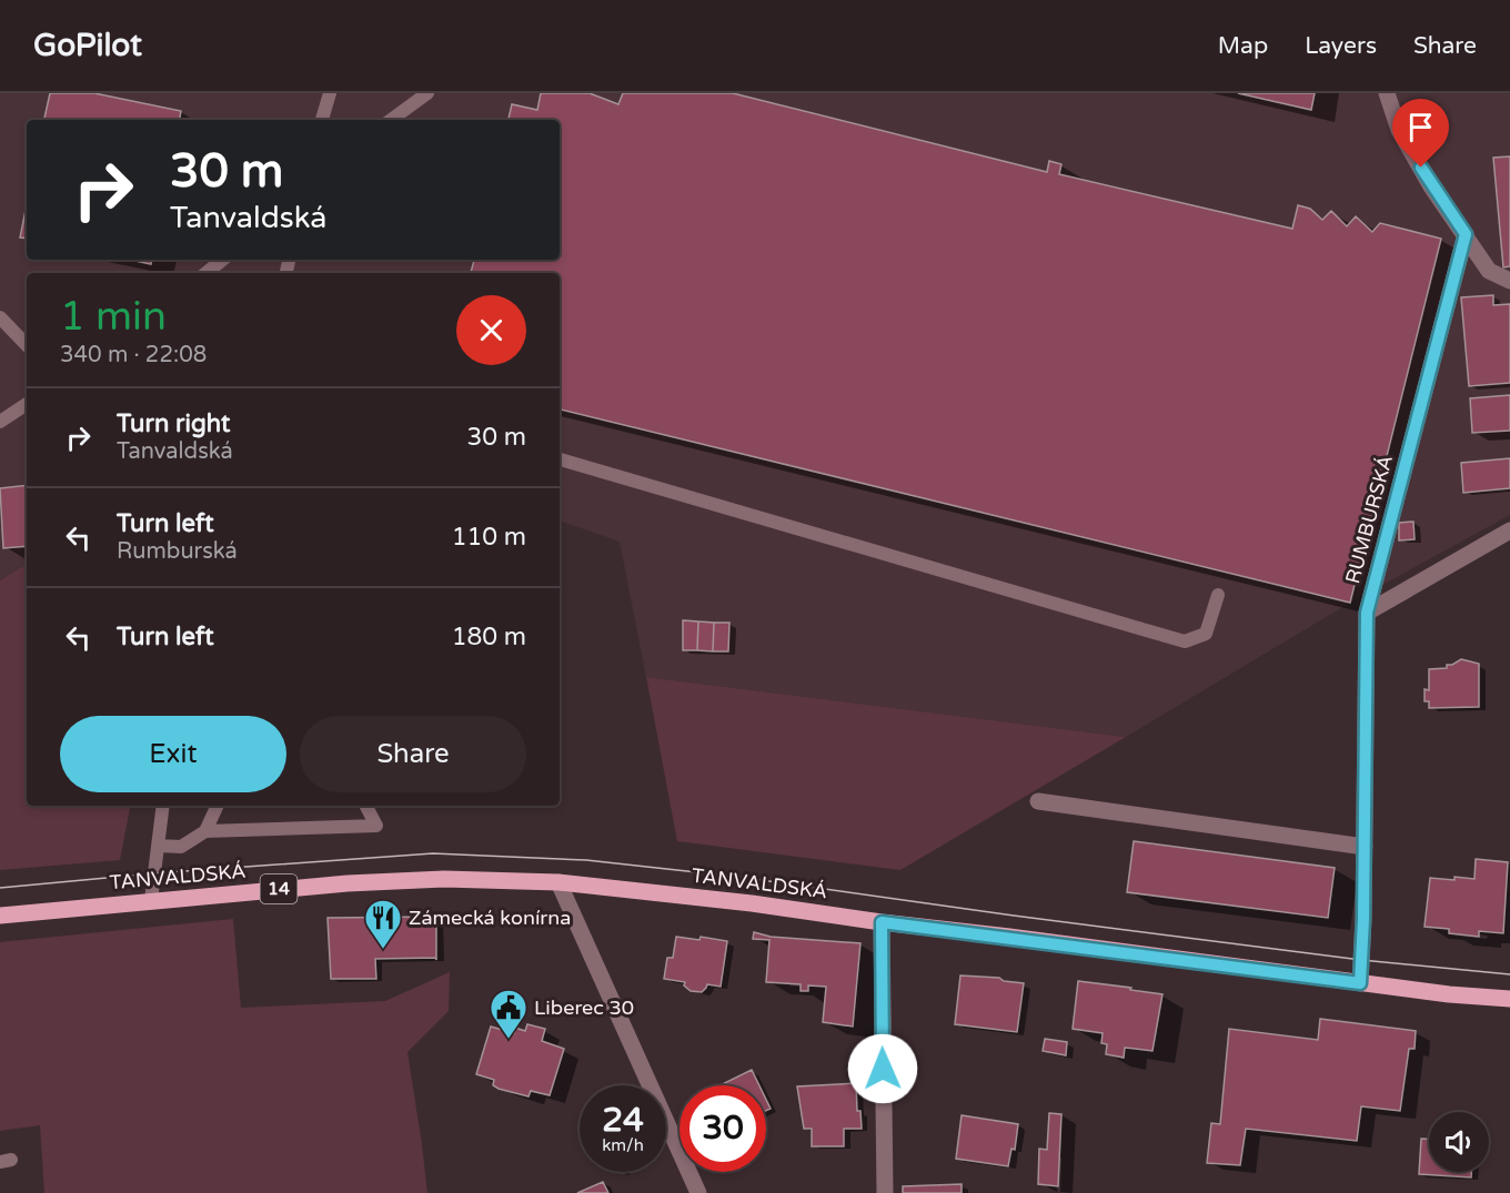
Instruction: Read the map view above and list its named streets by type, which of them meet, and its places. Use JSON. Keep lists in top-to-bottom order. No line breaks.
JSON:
{"streets":{"main road":["TANVALDSKÁ","14"],"street":["RUMBURSKÁ"]},"crossings":[["RUMBURSKÁ","TANVALDSKÁ"]],"places":{"restaurant":["Zámecká konírna"],"public building":["Liberec 30"]},"page":{"header":"GoPilot","nav":["Map","Layers","Share"],"turn":["30 m","Tanvaldská"],"heading":["1 min","340 m · 22:08"],"list":[{"name":"Turn right","note":"Tanvaldská","value":"30 m"},{"name":"Turn left","note":"Rumburská","value":"110 m"},{"name":"Turn left","value":"180 m"}],"buttons":["Exit","Share"],"speed":"24 km/h","limit":"30"}}
